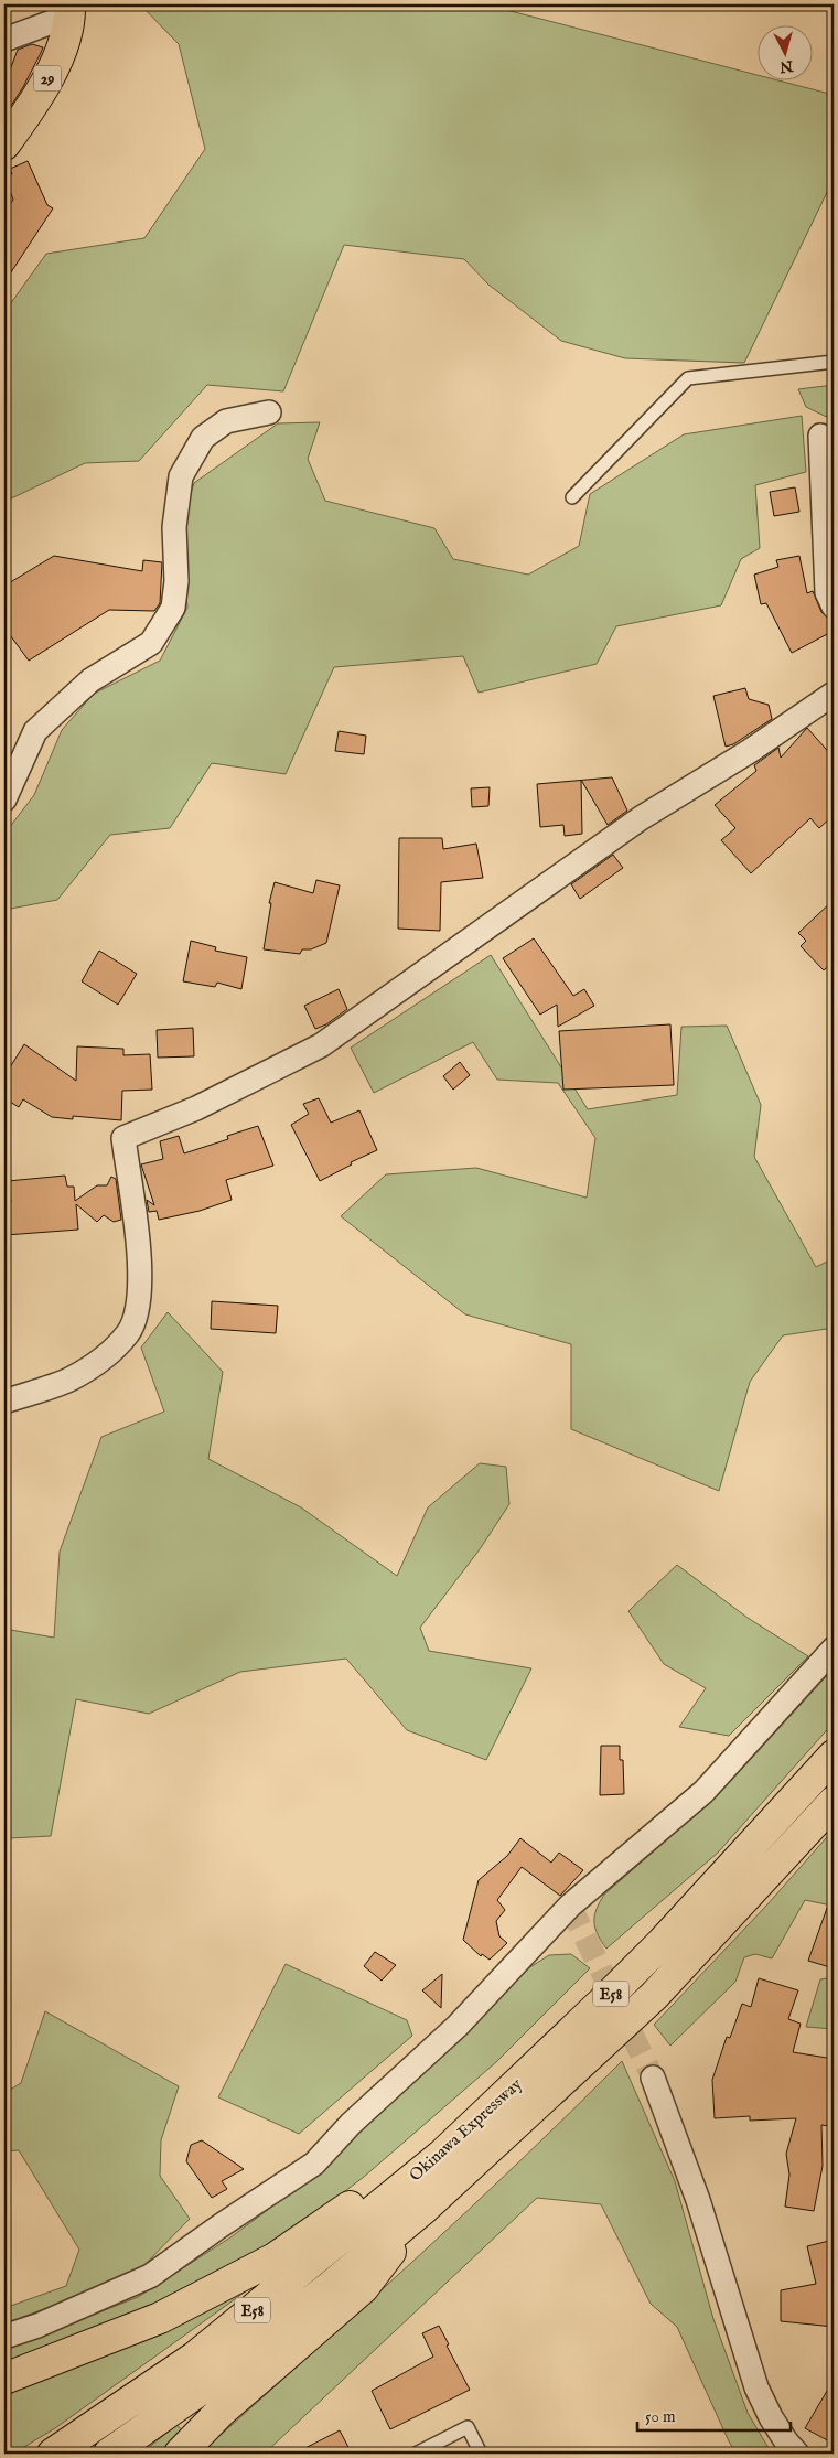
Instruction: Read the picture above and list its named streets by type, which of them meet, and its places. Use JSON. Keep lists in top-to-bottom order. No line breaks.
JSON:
{"streets":{"main road":["29","E58","Okinawa Expressway"]},"scale_bar":"50 m","north":"bottom"}
